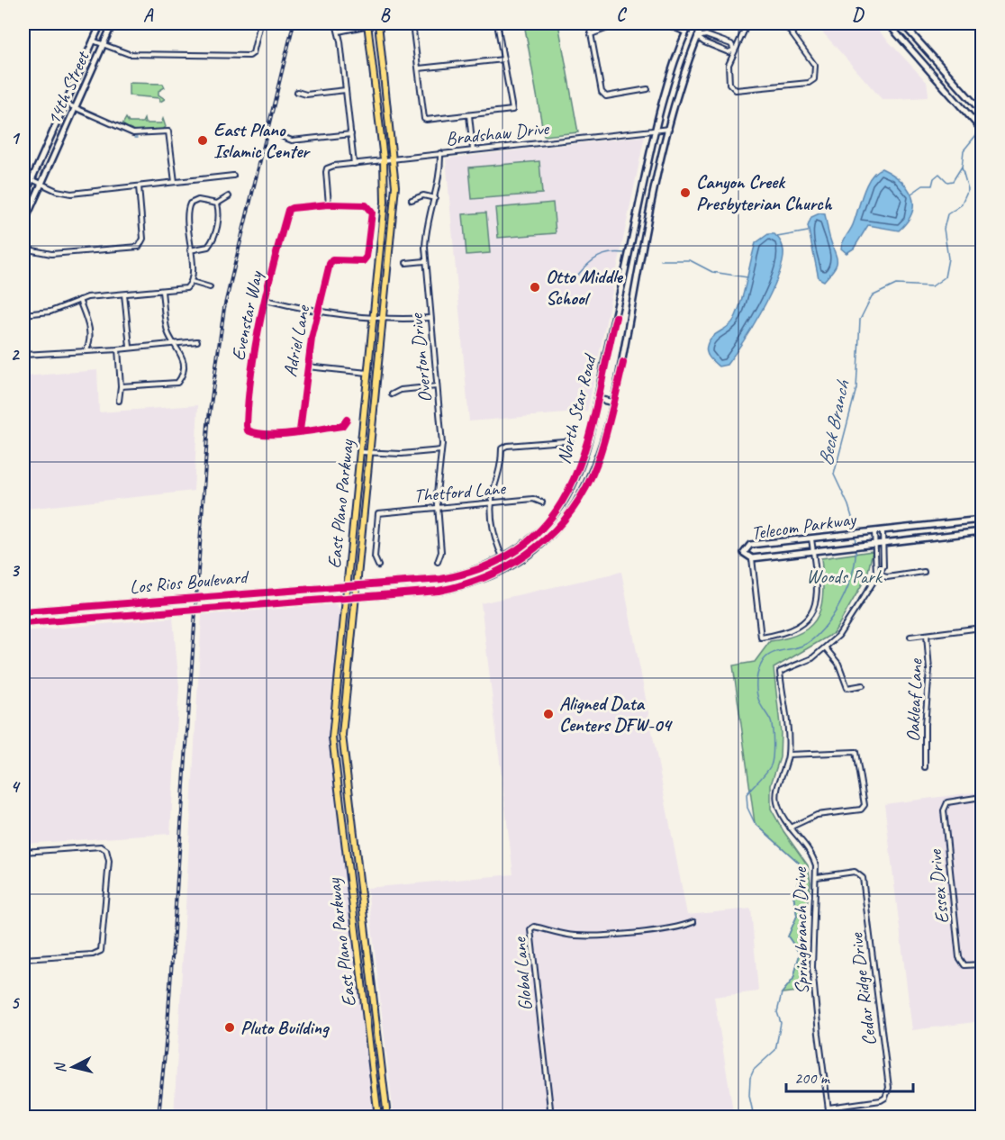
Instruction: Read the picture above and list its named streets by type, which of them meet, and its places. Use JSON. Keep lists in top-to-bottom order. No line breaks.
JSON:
{"streets":{"main road":["14th Street","North Star Road","East Plano Parkway","Telecom Parkway","Los Rios Boulevard"],"street":["Bradshaw Drive","Evenstar Way","Adriel Lane","Overton Drive","Thetford Lane","Oakleaf Lane","Essex Drive","Springbranch Drive","Global Lane","Cedar Ridge Drive"]},"crossings":[["Bradshaw Drive","Evenstar Way"],["Bradshaw Drive","Adriel Lane"],["Bradshaw Drive","Overton Drive"],["Bradshaw Drive","North Star Road"],["Bradshaw Drive","East Plano Parkway"],["Evenstar Way","Adriel Lane"],["Overton Drive","Thetford Lane"],["North Star Road","East Plano Parkway"],["North Star Road","Los Rios Boulevard"],["East Plano Parkway","Los Rios Boulevard"],["Telecom Parkway","Springbranch Drive"],["Springbranch Drive","Cedar Ridge Drive"]],"water":["Beck Branch"],"parks":["Woods Park"],"places":["East Plano Islamic Center","Canyon Creek Presbyterian Church","Otto Middle School","Aligned Data Centers DFW-04","Pluto Building"],"scale_bar":"200 m","north":"left","grid":{"columns":["A","B","C","D"],"rows":["1","2","3","4","5"]}}
